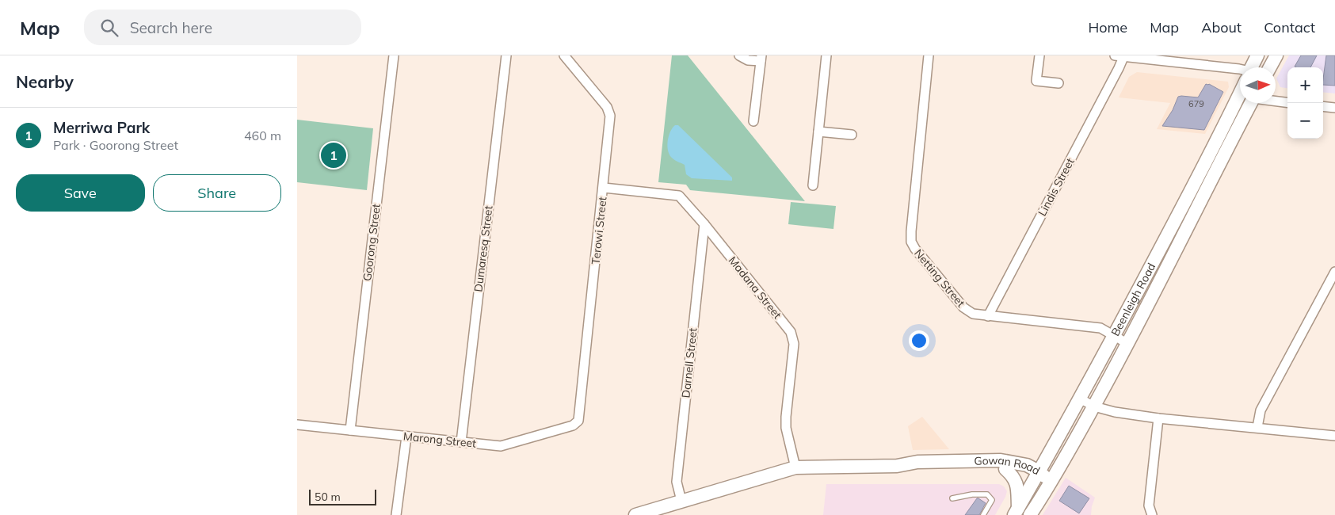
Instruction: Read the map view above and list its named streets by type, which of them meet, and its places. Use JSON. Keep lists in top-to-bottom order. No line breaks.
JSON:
{"streets":{"main road":["Beenleigh Road","Gowan Road"],"street":["Lindis Street","Terowi Street","Goorong Street","Dumaresq Street","Netting Street","Madana Street","Darnell Street","Marong Street"]},"crossings":[["Lindis Street","Netting Street"],["Terowi Street","Madana Street"],["Terowi Street","Marong Street"],["Goorong Street","Marong Street"],["Dumaresq Street","Marong Street"],["Netting Street","Beenleigh Road"],["Madana Street","Darnell Street"],["Madana Street","Gowan Road"],["Beenleigh Road","Gowan Road"],["Darnell Street","Gowan Road"]],"house_numbers":["679"],"scale_bar":"50 m","north":"right","page":{"header":"Map","search":"Search here","nav":["Home","Map","About","Contact"],"heading":"Nearby","map_buttons":["+","−"],"list":[{"mark":"1","name":"Merriwa Park","note":"Park · Goorong Street","value":"460 m"}],"pins":"1","buttons":["Save","Share"],"scale":"50 m"}}
